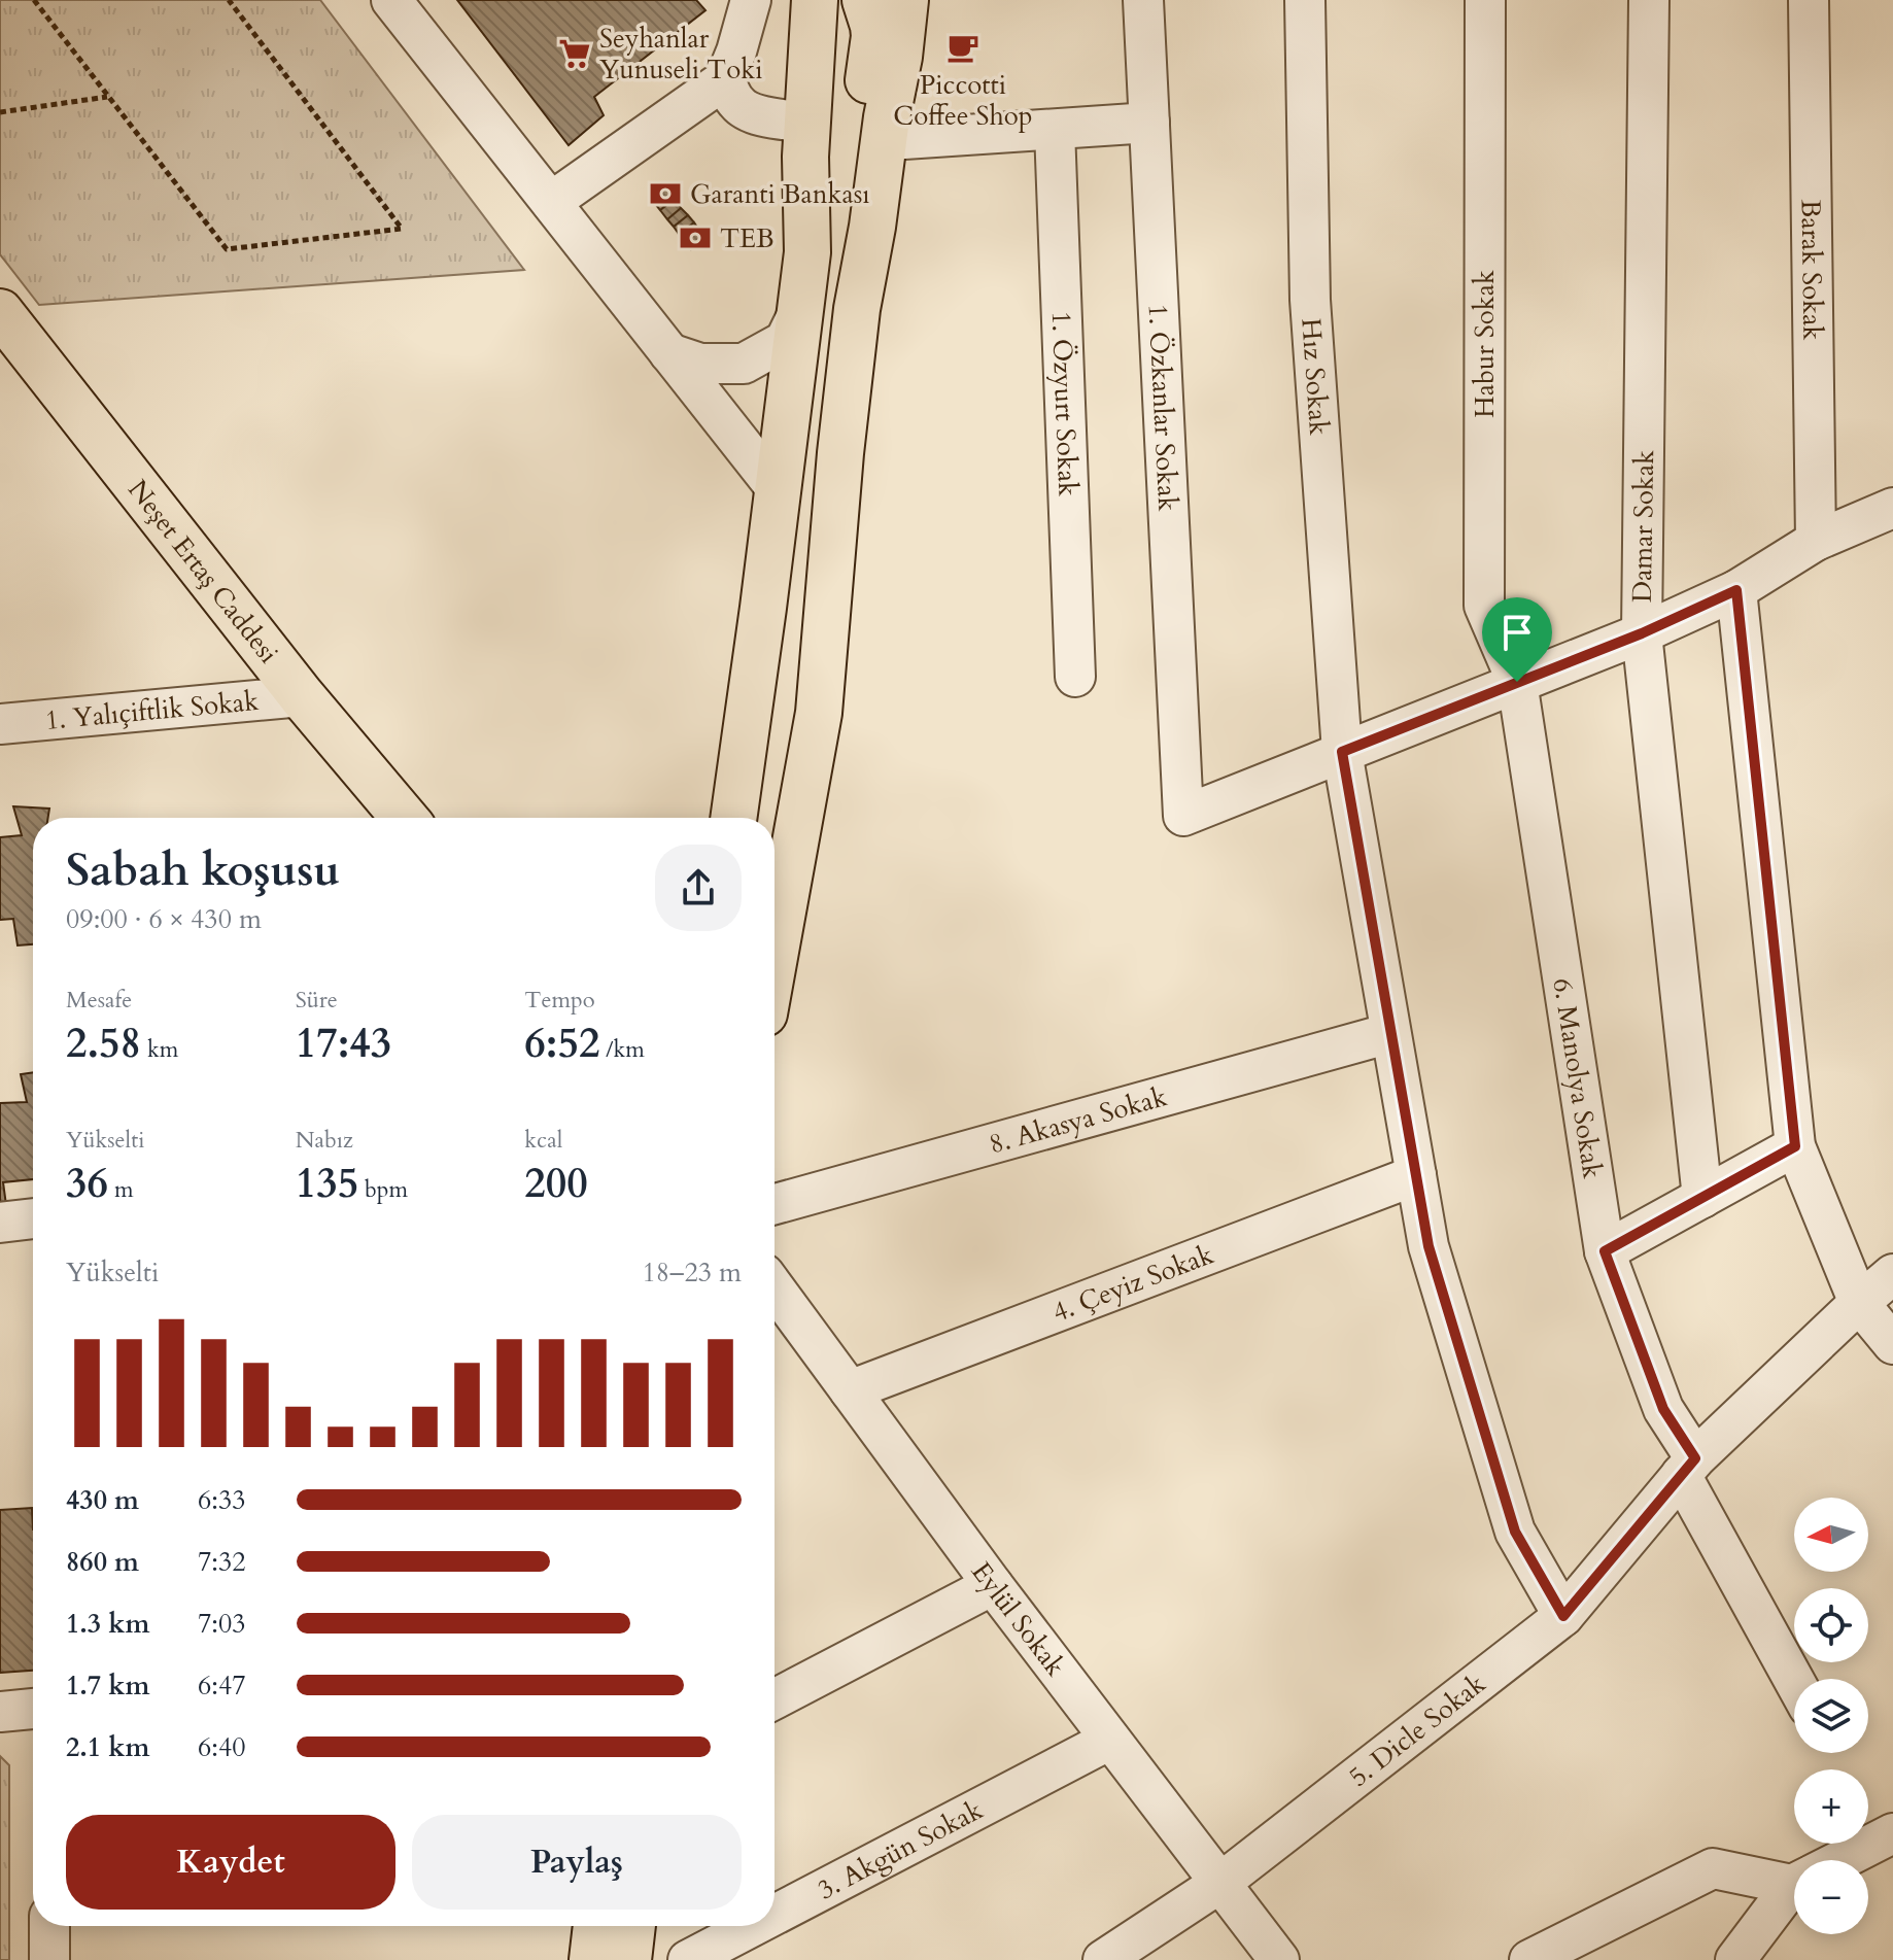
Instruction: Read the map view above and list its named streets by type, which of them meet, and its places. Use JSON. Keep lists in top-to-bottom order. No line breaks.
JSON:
{"streets":{"main road":["Neşet Ertaş Caddesi"],"street":["Barak Sokak","Habur Sokak","Hız Sokak","1. Özyurt Sokak","1. Özkanlar Sokak","Damar Sokak","1. Yalıçiftlik Sokak","6. Manolya Sokak","8. Akasya Sokak","4. Çeyiz Sokak","Eylül Sokak","5. Dicle Sokak","3. Akgün Sokak"]},"crossings":[["Habur Sokak","6. Manolya Sokak"],["Hız Sokak","1. Özkanlar Sokak"],["Hız Sokak","8. Akasya Sokak"],["Hız Sokak","4. Çeyiz Sokak"],["Hız Sokak","5. Dicle Sokak"],["Neşet Ertaş Caddesi","1. Yalıçiftlik Sokak"],["6. Manolya Sokak","5. Dicle Sokak"],["4. Çeyiz Sokak","Eylül Sokak"],["Eylül Sokak","5. Dicle Sokak"],["Eylül Sokak","3. Akgün Sokak"]],"places":{"cafe":["Piccotti Coffee Shop"],"supermarket":["Seyhanlar Yunuseli Toki"],"bank":["Garanti Bankası","TEB"]},"north":"left","page":{"heading":["Sabah koşusu","09:00 · 6 × 430 m"],"stats":[["Mesafe","2.58 km"],["Süre","17:43"],["Tempo","6:52 /km"],["Yükselti","36 m"],["Nabız","135 bpm"],["kcal","200"]],"chart":["Yükselti","18–23 m"],"list":[{"name":"430 m","note":"6:33"},{"name":"860 m","note":"7:32"},{"name":"1.3 km","note":"7:03"},{"name":"1.7 km","note":"6:47"},{"name":"2.1 km","note":"6:40"}],"map_buttons":["+","−"],"buttons":["Kaydet","Paylaş"]}}
